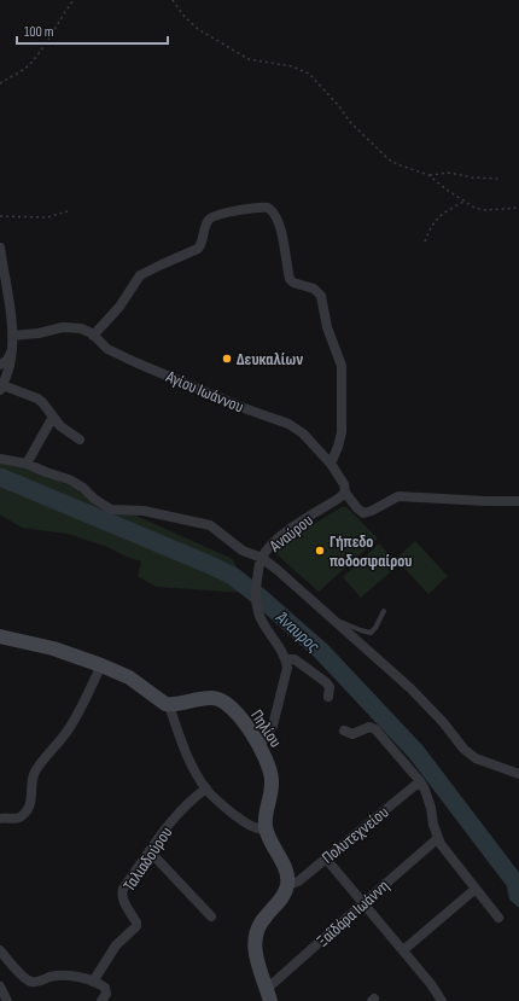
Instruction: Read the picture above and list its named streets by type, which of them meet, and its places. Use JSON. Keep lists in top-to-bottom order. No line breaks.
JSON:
{"streets":{"main road":["Πηλίου"],"street":["Αγίου Ιωάννου","Αναύρου","Πολυτεχνείου","Ταλιαδούρου","Ξαϊδάρα Ιωάννη"]},"crossings":[["Αγίου Ιωάννου","Αναύρου"]],"water":["Άναυρος"],"places":["Δευκαλίων","Γήπεδο ποδοσφαίρου"],"scale_bar":"100 m"}
